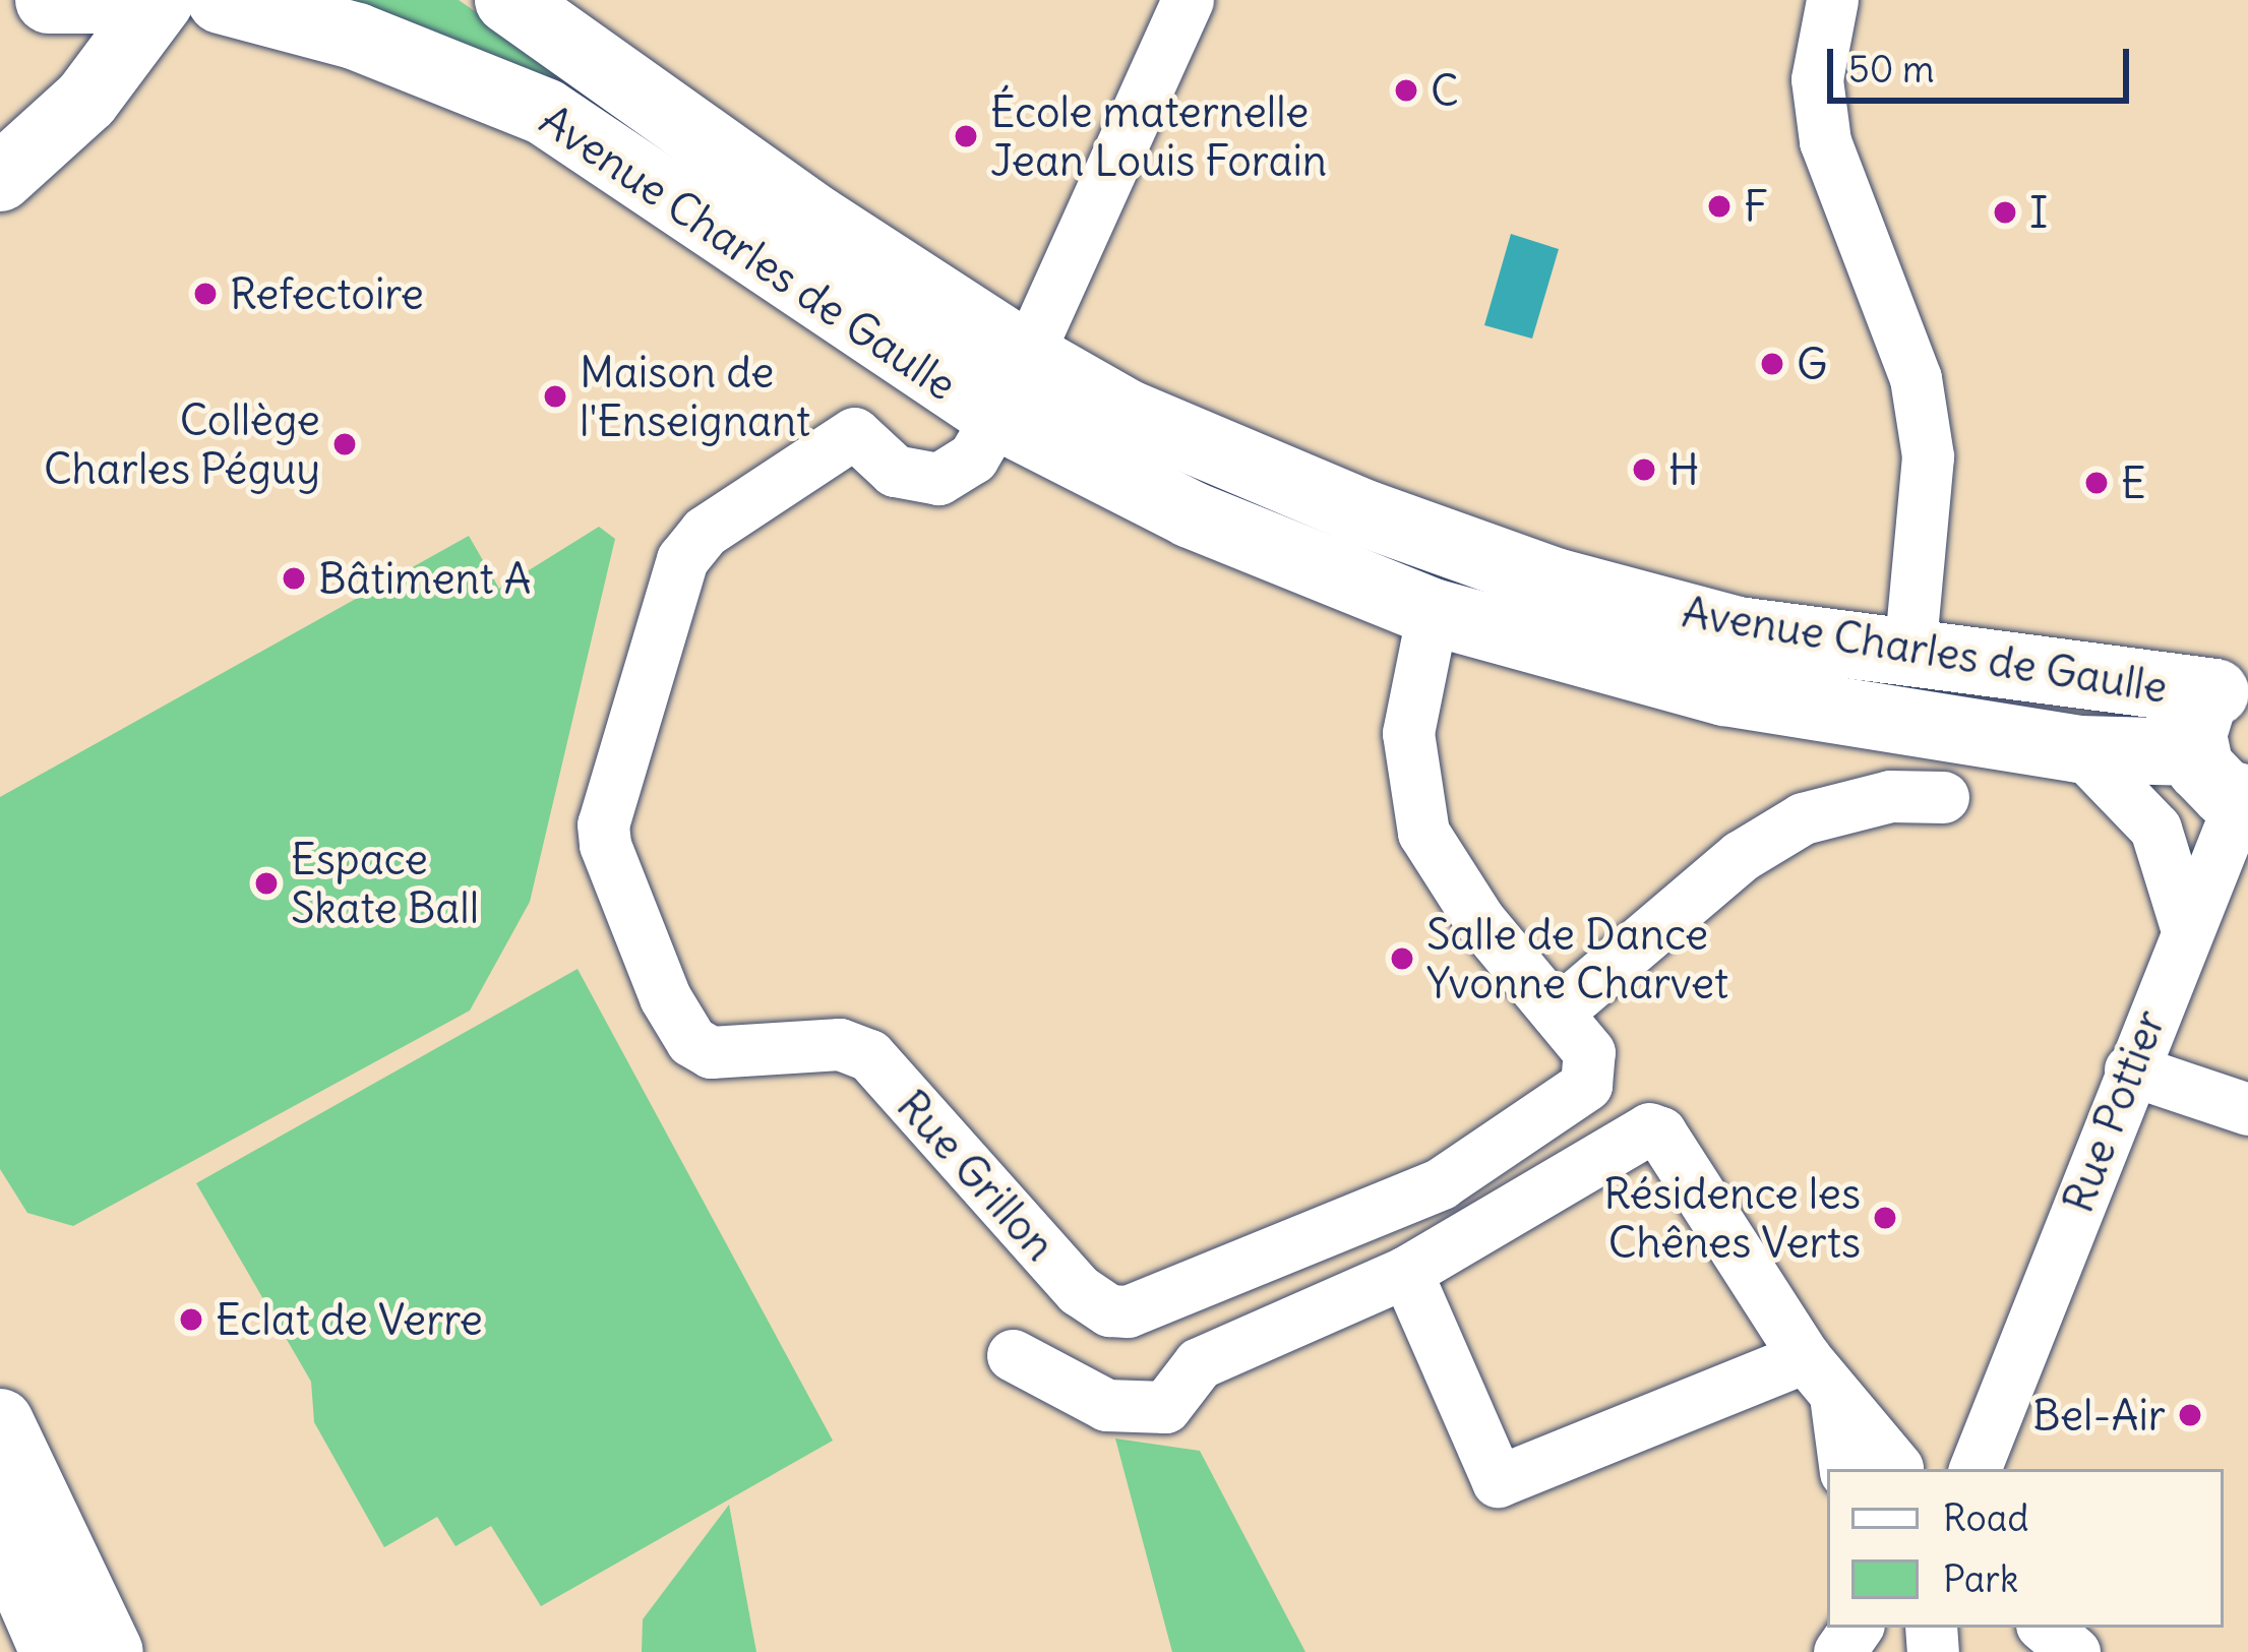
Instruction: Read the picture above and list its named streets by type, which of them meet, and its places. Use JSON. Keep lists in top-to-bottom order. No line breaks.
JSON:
{"streets":{"main road":["Avenue Charles de Gaulle"],"street":["Rue Pottier","Rue Grillon"]},"crossings":[["Avenue Charles de Gaulle","Rue Pottier"],["Avenue Charles de Gaulle","Rue Grillon"]],"places":["C","École maternelle Jean Louis Forain","F","I","Refectoire","G","Maison de l'Enseignant","Collège Charles Péguy","H","E","Bâtiment A","Espace Skate Ball","Salle de Dance Yvonne Charvet","Résidence les Chênes Verts","Eclat de Verre","Bel-Air"],"legend":["Road","Park"],"scale_bar":"50 m"}
